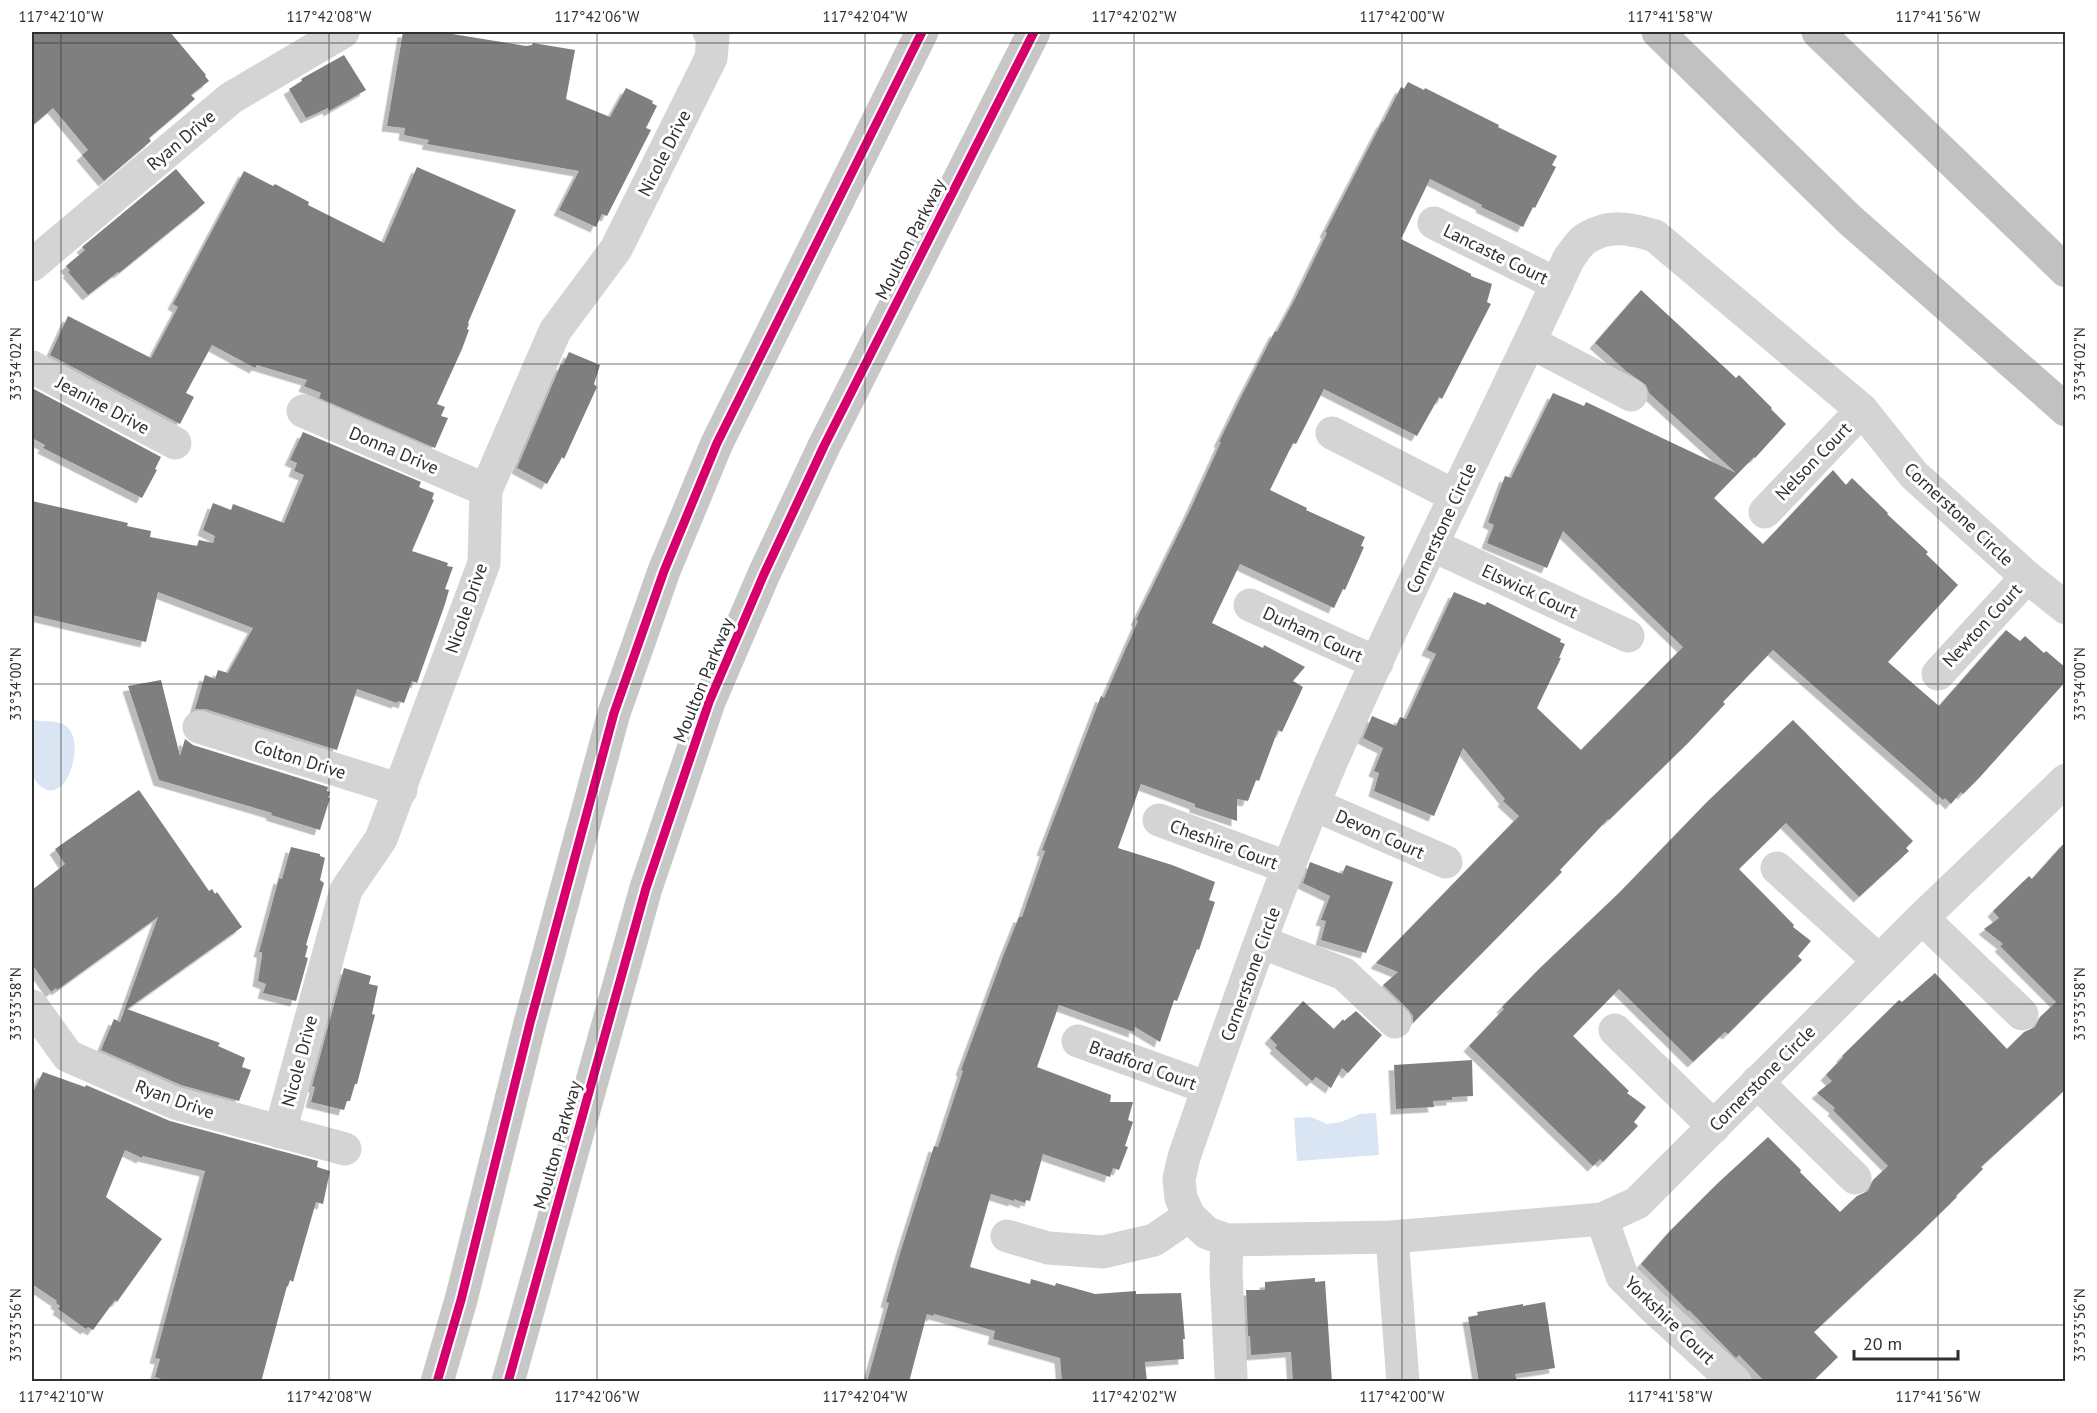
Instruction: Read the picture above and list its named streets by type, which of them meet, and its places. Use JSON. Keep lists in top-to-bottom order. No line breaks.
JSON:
{"streets":{"main road":["Moulton Parkway"],"street":["Ryan Drive","Nicole Drive","Lancaste Court","Jeanine Drive","Donna Drive","Nelson Court","Cornerstone Circle","Elswick Court","Newton Court","Durham Court","Colton Drive","Devon Court","Cheshire Court","Bradford Court","Yorkshire Court"]},"crossings":[["Ryan Drive","Nicole Drive"],["Nicole Drive","Donna Drive"],["Nicole Drive","Colton Drive"],["Lancaste Court","Cornerstone Circle"],["Nelson Court","Cornerstone Circle"],["Cornerstone Circle","Elswick Court"],["Cornerstone Circle","Newton Court"],["Cornerstone Circle","Durham Court"],["Cornerstone Circle","Devon Court"],["Cornerstone Circle","Cheshire Court"],["Cornerstone Circle","Bradford Court"],["Cornerstone Circle","Yorkshire Court"]],"scale_bar":"20 m","coordinates":["117°42'10\"W","117°42'08\"W","117°42'06\"W","117°42'04\"W","117°42'02\"W","117°42'00\"W","117°41'58\"W","117°41'56\"W","33°34'02\"N","33°34'00\"N","33°33'58\"N","33°33'56\"N"]}
